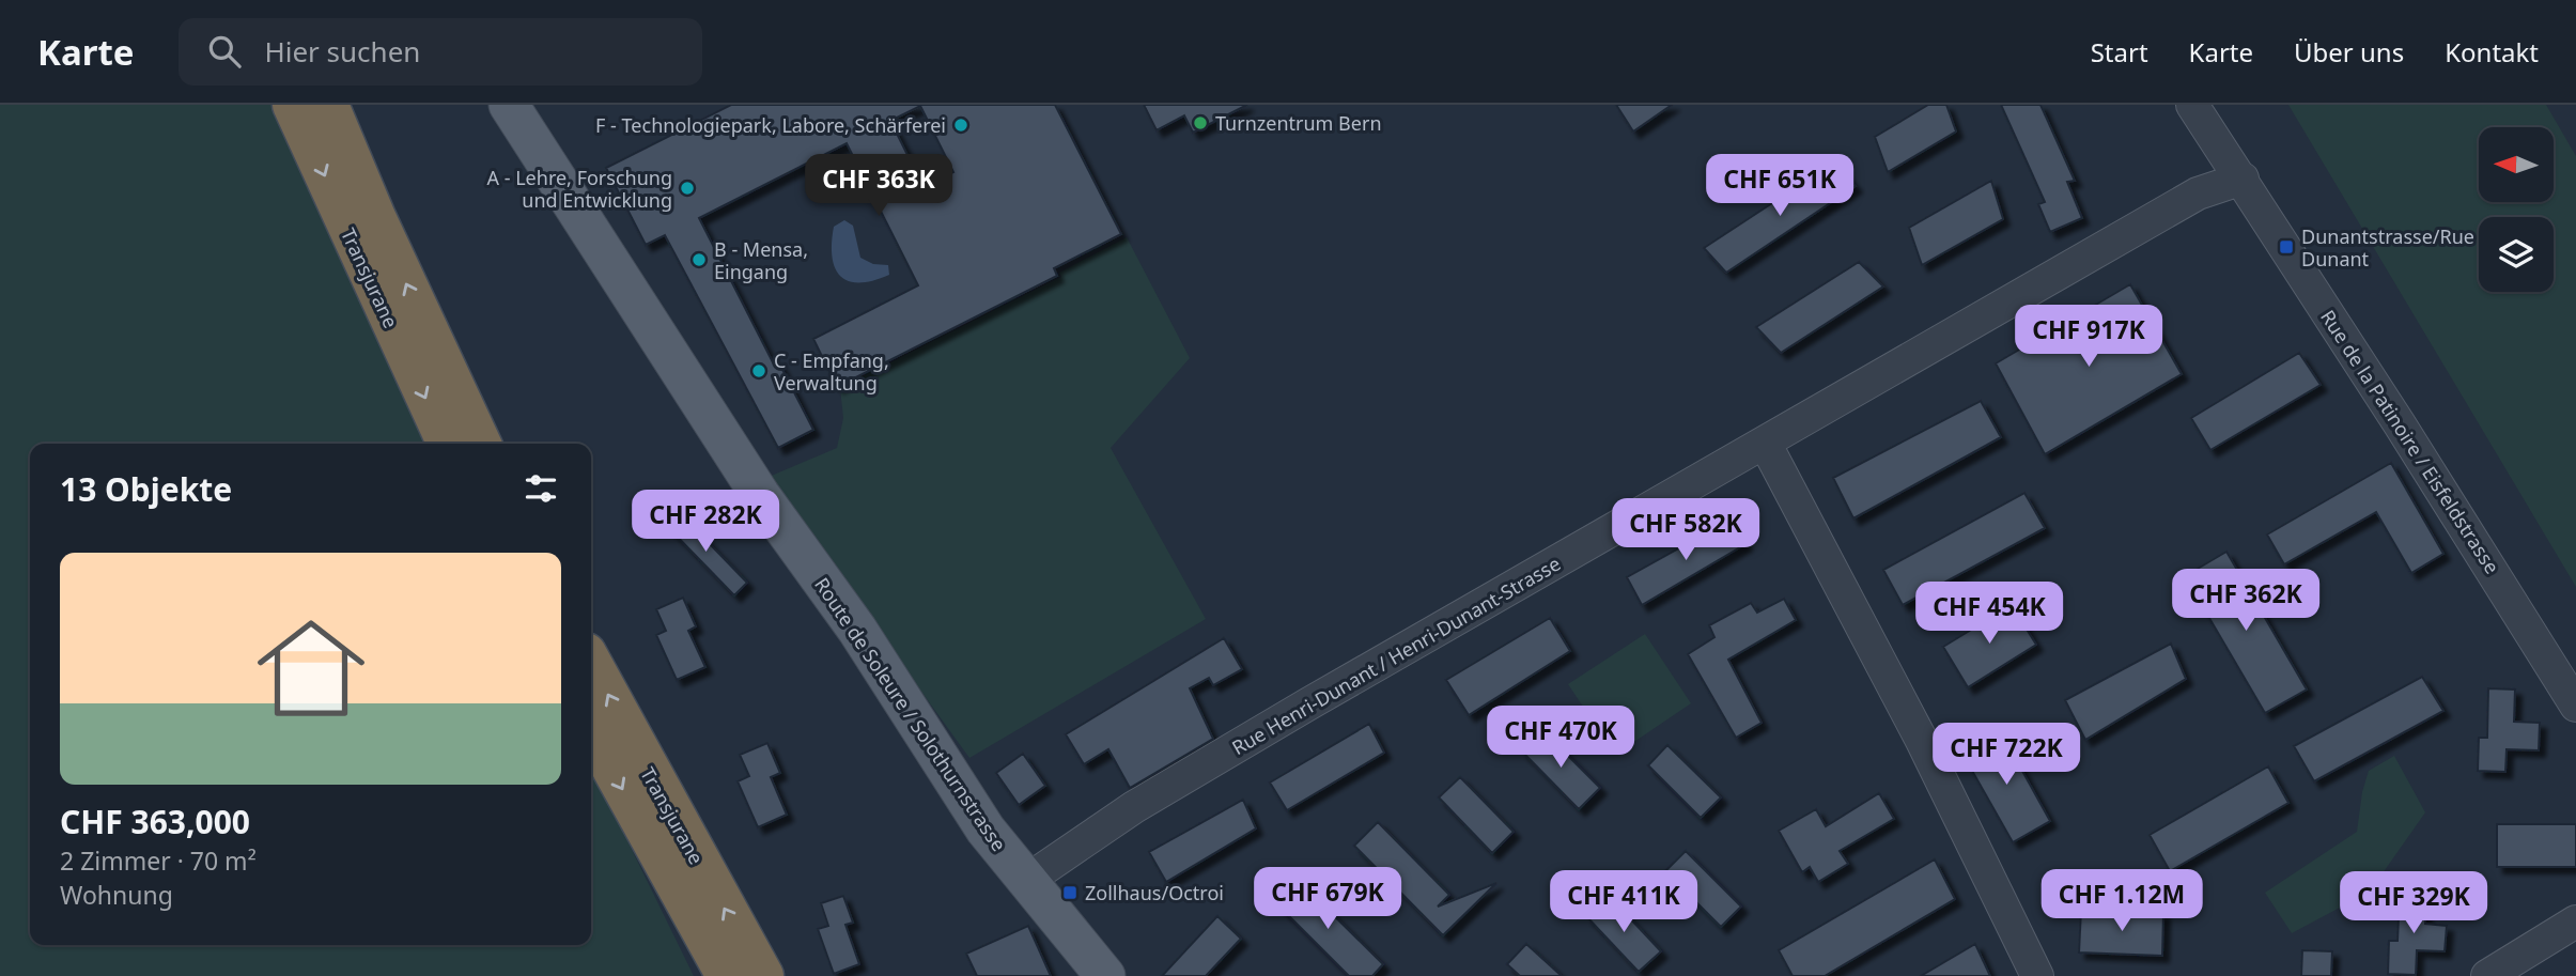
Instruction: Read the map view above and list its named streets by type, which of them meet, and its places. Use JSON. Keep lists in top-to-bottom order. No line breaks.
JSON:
{"streets":{"highway":["Transjurane"],"main road":["Route de Soleure / Solothurnstrasse"],"street":["Rue de la Patinoire / Eisfeldstrasse","Rue Henri-Dunant / Henri-Dunant-Strasse"]},"crossings":[["Rue de la Patinoire / Eisfeldstrasse","Rue Henri-Dunant / Henri-Dunant-Strasse"],["Rue Henri-Dunant / Henri-Dunant-Strasse","Route de Soleure / Solothurnstrasse"]],"places":{"other":["Turnzentrum Bern","F - Technologiepark, Labore, Schärferei","A - Lehre, Forschung und Entwicklung","B - Mensa, Eingang","C - Empfang, Verwaltung"],"transit":["Dunantstrasse/Rue Dunant","Zollhaus/Octroi"]},"north":"left","page":{"header":"Karte","search":"Hier suchen","nav":["Start","Karte","Über uns","Kontakt"],"price":["CHF 363K","CHF 651K","CHF 917K","CHF 282K","CHF 582K","CHF 362K","CHF 454K","CHF 470K","CHF 722K","CHF 679K","CHF 1.12M","CHF 411K","CHF 329K"],"heading":"13 Objekte","list":[{"name":"CHF 363,000","note":"2 Zimmer · 70 m² · Wohnung"}]}}
